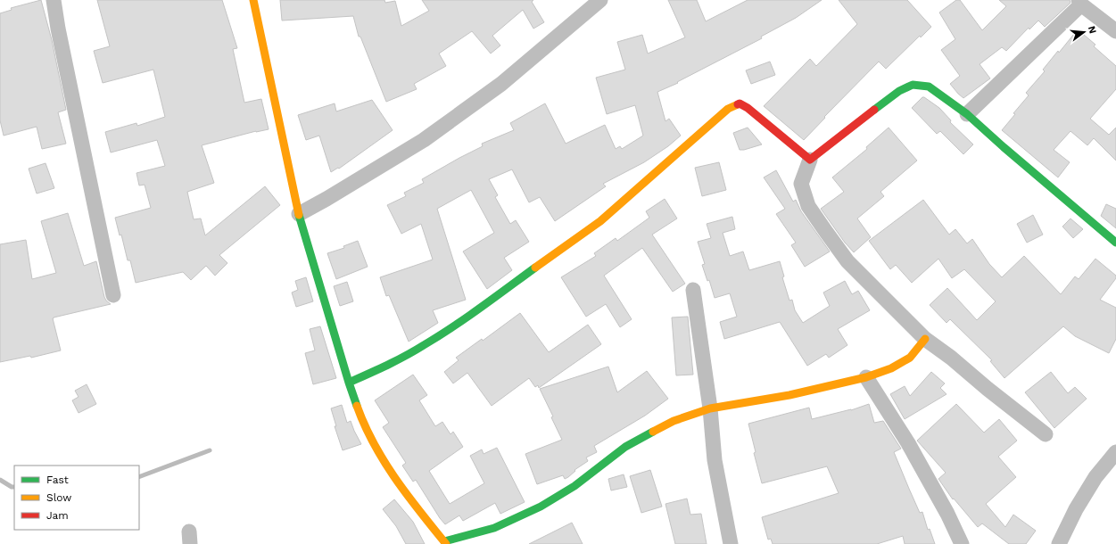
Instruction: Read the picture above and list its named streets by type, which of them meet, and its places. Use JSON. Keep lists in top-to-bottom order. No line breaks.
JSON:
{"legend":["Fast","Slow","Jam"],"north":"right"}
